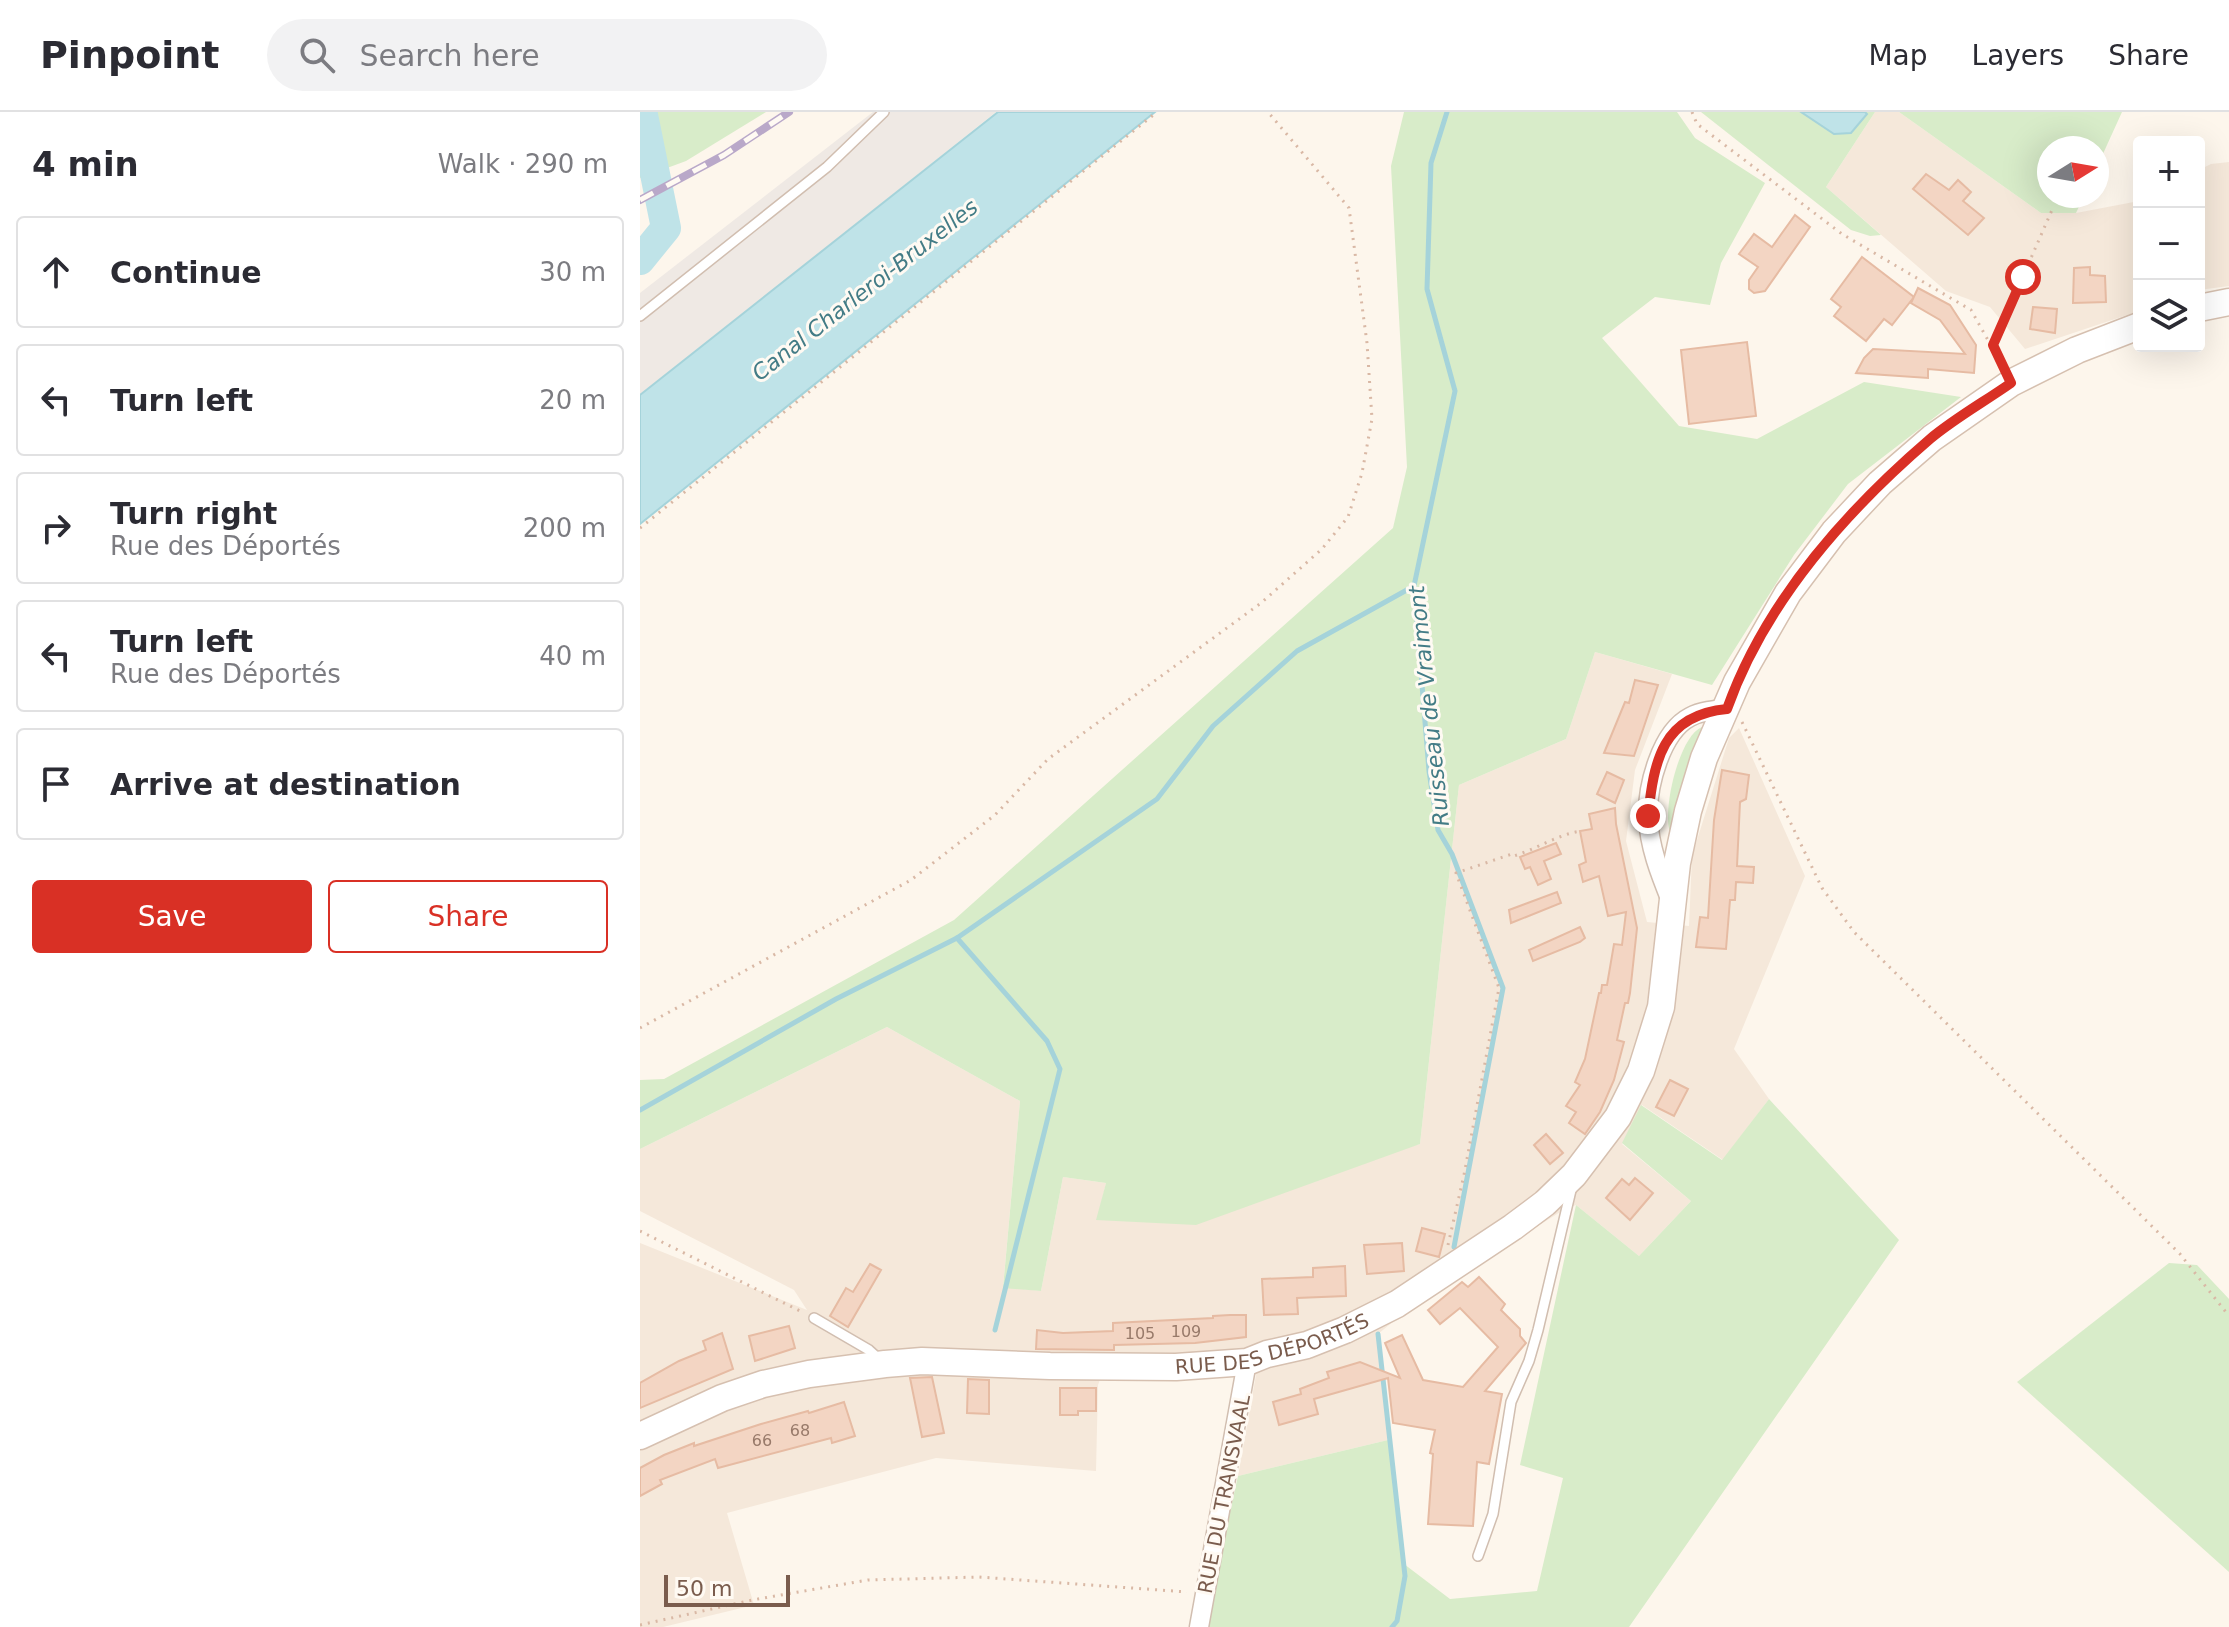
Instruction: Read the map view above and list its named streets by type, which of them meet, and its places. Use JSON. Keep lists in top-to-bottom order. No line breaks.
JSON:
{"streets":{"street":["RUE DES DÉPORTÉS","RUE DU TRANSVAAL"]},"crossings":[["RUE DES DÉPORTÉS","RUE DU TRANSVAAL"]],"water":["Canal Charleroi-Bruxelles","Ruisseau de Vraimont"],"house_numbers":["109","105","68","66"],"scale_bar":"50 m","north":"right","page":{"header":"Pinpoint","search":"Search here","nav":["Map","Layers","Share"],"heading":["4 min","Walk · 290 m"],"map_buttons":["+","−"],"list":[["Continue","30 m"],["Turn left","20 m"],["Turn right","Rue des Déportés","200 m"],["Turn left","Rue des Déportés","40 m"],"Arrive at destination"],"buttons":["Save","Share"],"scale":"50 m"}}
